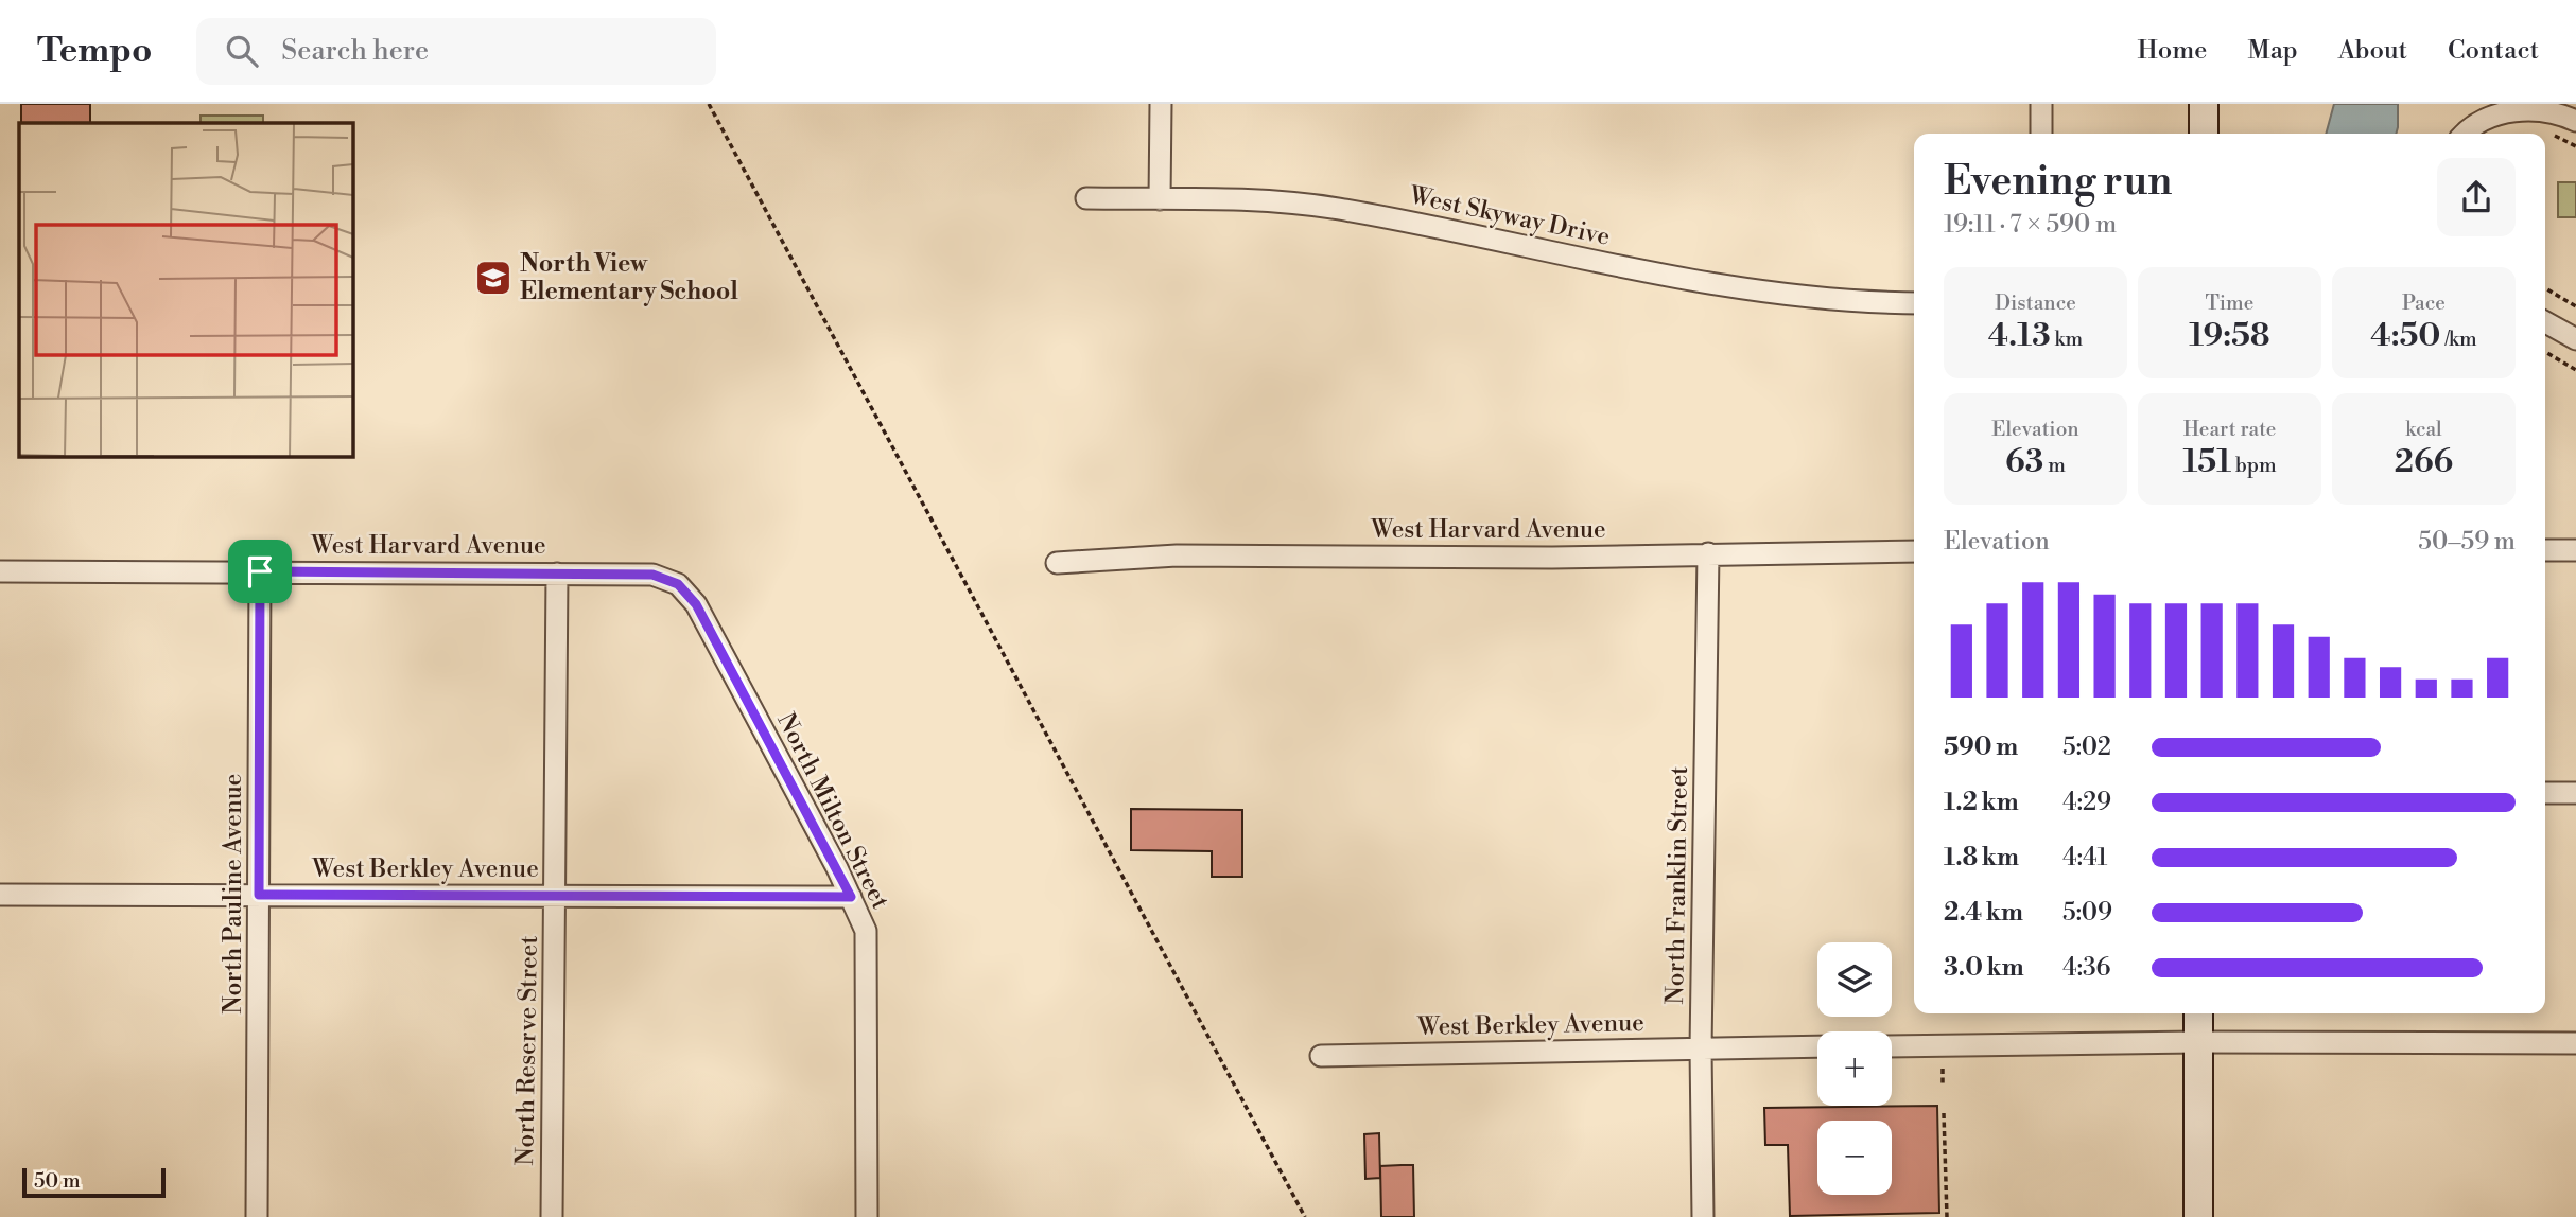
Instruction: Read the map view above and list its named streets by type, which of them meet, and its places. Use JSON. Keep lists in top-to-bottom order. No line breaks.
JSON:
{"streets":{"street":["West Skyway Drive","West Harvard Avenue","North Milton Street","West Berkley Avenue","North Franklin Street","North Pauline Avenue","North Reserve Street"]},"crossings":[["West Harvard Avenue","North Milton Street"],["West Harvard Avenue","North Franklin Street"],["West Harvard Avenue","North Pauline Avenue"],["West Harvard Avenue","North Reserve Street"],["North Milton Street","West Berkley Avenue"],["West Berkley Avenue","North Franklin Street"],["West Berkley Avenue","North Pauline Avenue"],["West Berkley Avenue","North Reserve Street"]],"places":{"school or university":["North View Elementary School"]},"scale_bar":"50 m","page":{"header":"Tempo","search":"Search here","nav":["Home","Map","About","Contact"],"heading":["Evening run","19:11 · 7 × 590 m"],"stats":[["Distance","4.13 km"],["Time","19:58"],["Pace","4:50 /km"],["Elevation","63 m"],["Heart rate","151 bpm"],["kcal","266"]],"chart":["Elevation","50–59 m"],"list":[{"name":"590 m","note":"5:02"},{"name":"1.2 km","note":"4:29"},{"name":"1.8 km","note":"4:41"},{"name":"2.4 km","note":"5:09"},{"name":"3.0 km","note":"4:36"}],"map_buttons":["+","−"],"scale":"50 m"}}
